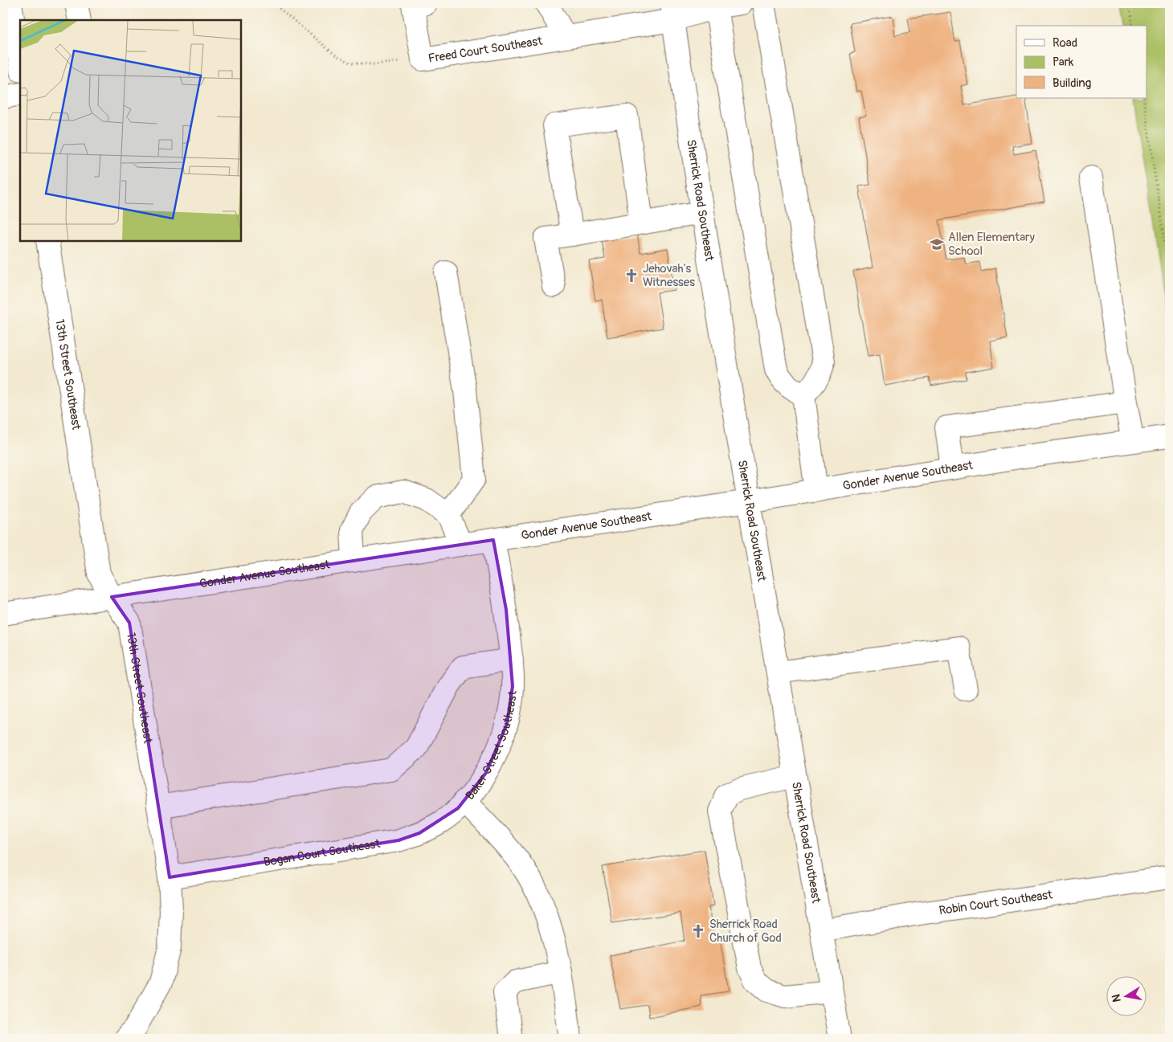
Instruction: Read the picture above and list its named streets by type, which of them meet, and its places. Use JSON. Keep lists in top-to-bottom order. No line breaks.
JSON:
{"streets":{"street":["Freed Court Southeast","Sherrick Road Southeast","13th Street Southeast","Gonder Avenue Southeast","Baker Street Southeast","Bogan Court Southeast","Robin Court Southeast"]},"crossings":[["Freed Court Southeast","Sherrick Road Southeast"],["Sherrick Road Southeast","Gonder Avenue Southeast"],["Sherrick Road Southeast","Robin Court Southeast"],["13th Street Southeast","Gonder Avenue Southeast"],["13th Street Southeast","Bogan Court Southeast"],["Gonder Avenue Southeast","Baker Street Southeast"],["Baker Street Southeast","Bogan Court Southeast"]],"places":{"school or university":["Allen Elementary School"],"church":["Jehovah's Witnesses","Sherrick Road Church of God"]},"legend":["Road","Park","Building"],"north":"left"}
